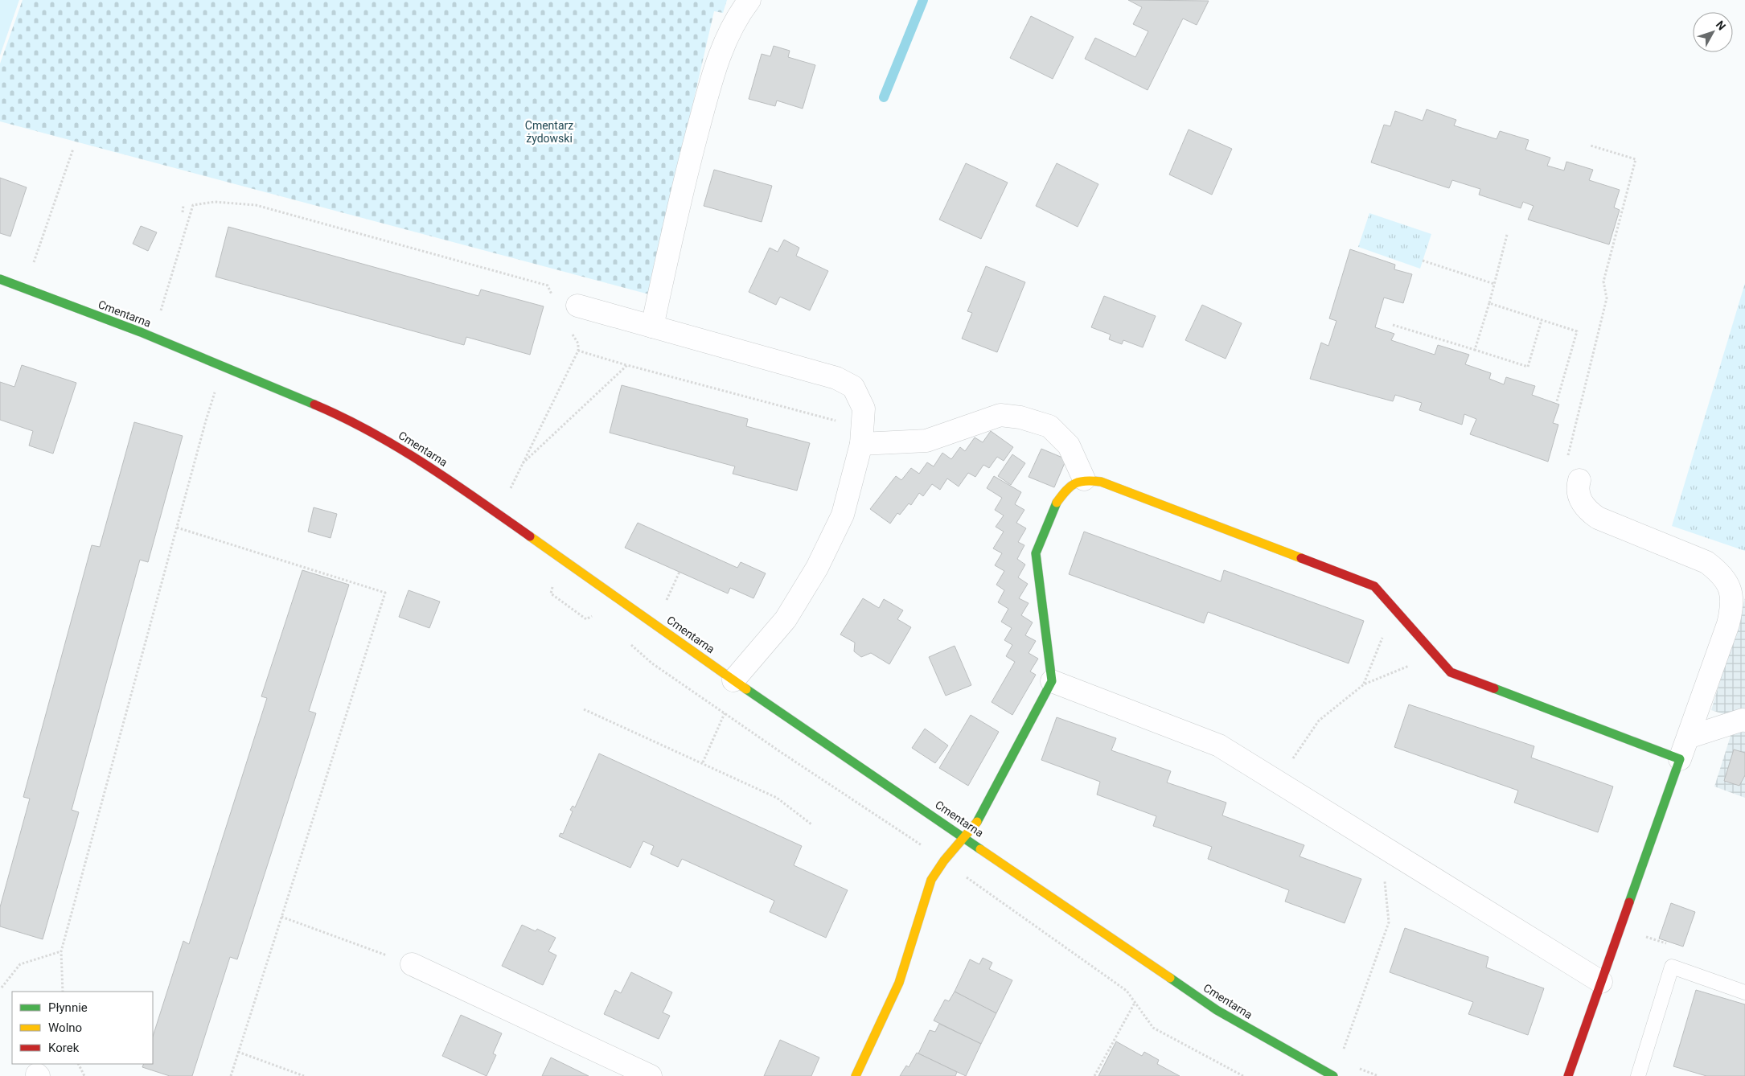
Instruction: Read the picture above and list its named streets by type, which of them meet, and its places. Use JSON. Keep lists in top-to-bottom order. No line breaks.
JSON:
{"streets":{"street":["Cmentarna"]},"parks":["Cmentarz żydowski"],"legend":["Płynnie","Wolno","Korek"],"north":"top right"}
